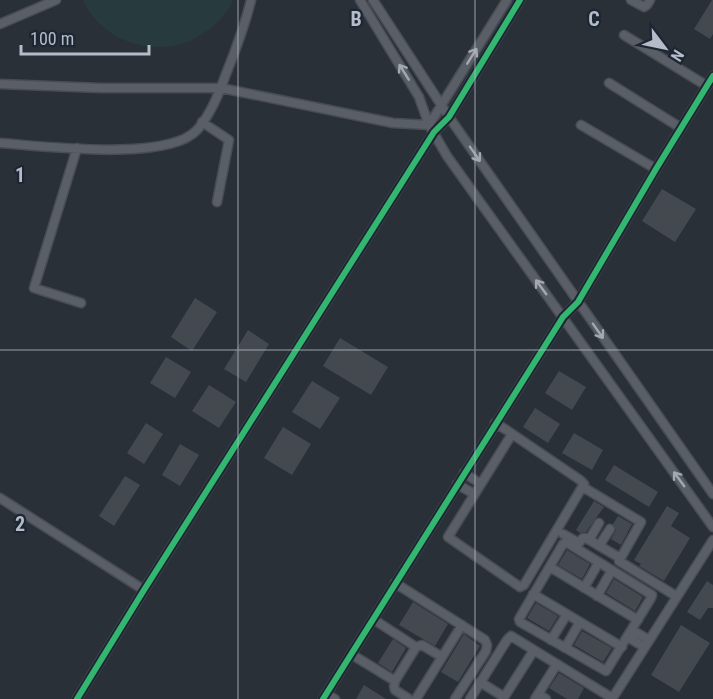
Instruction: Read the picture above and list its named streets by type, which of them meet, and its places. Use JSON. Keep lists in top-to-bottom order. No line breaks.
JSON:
{"scale_bar":"100 m","north":"bottom right","grid":{"columns":["B","C"],"rows":["1","2"]}}
